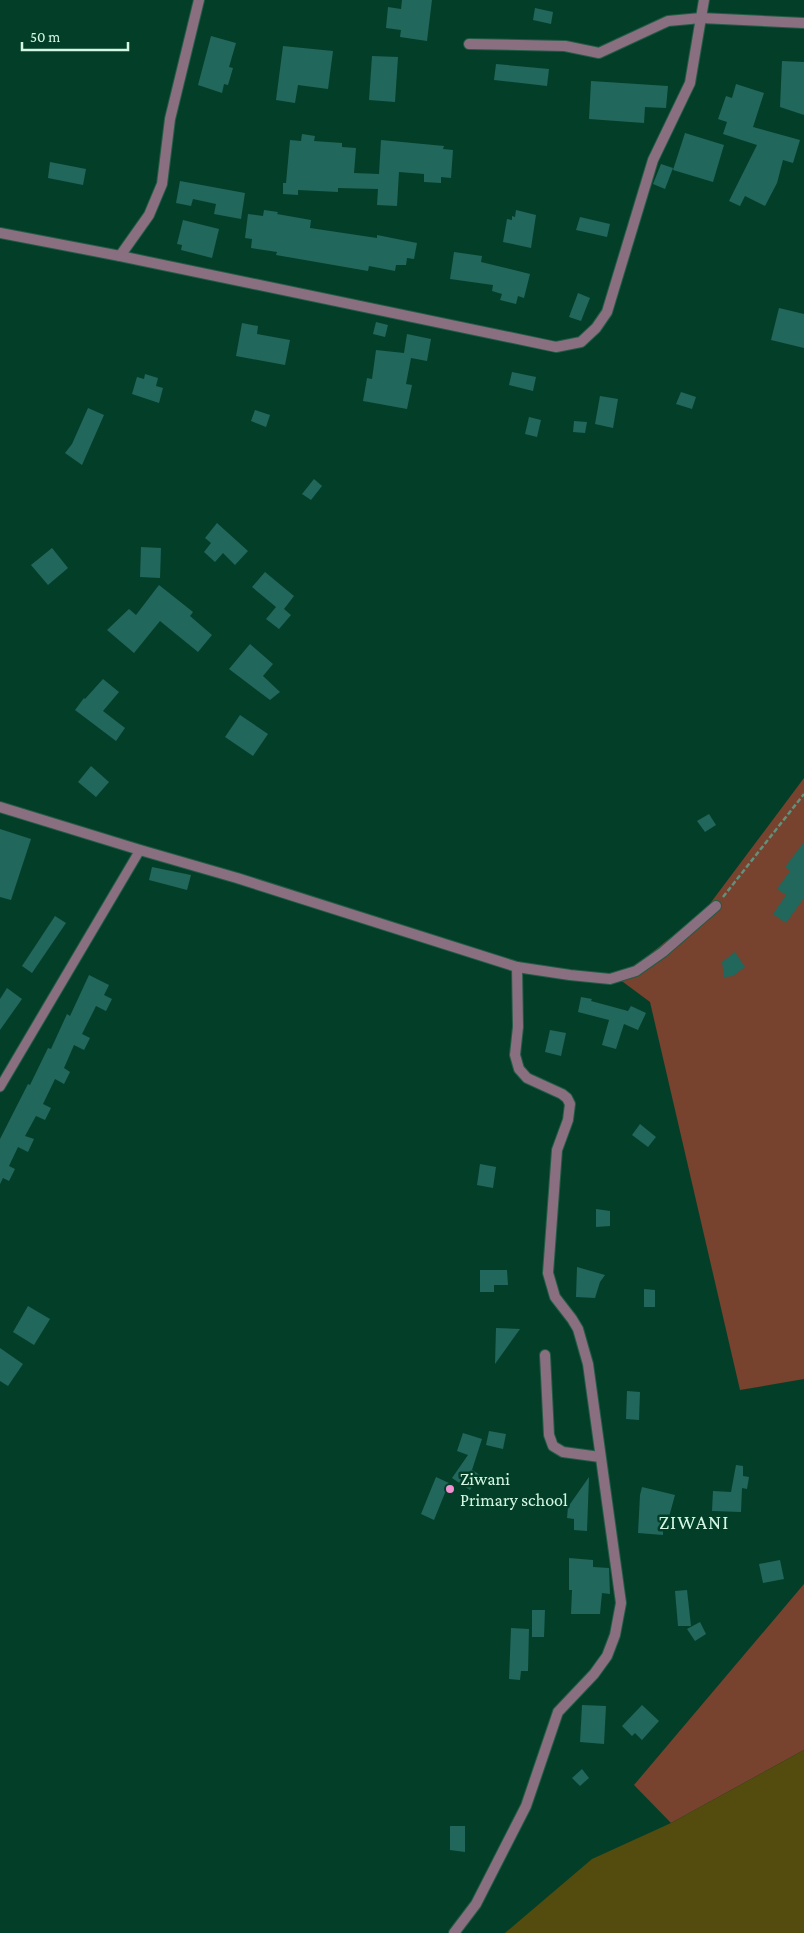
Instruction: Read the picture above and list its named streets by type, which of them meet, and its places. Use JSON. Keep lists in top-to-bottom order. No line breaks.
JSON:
{"districts":["ZIWANI"],"places":["Ziwani Primary school"],"scale_bar":"50 m"}
